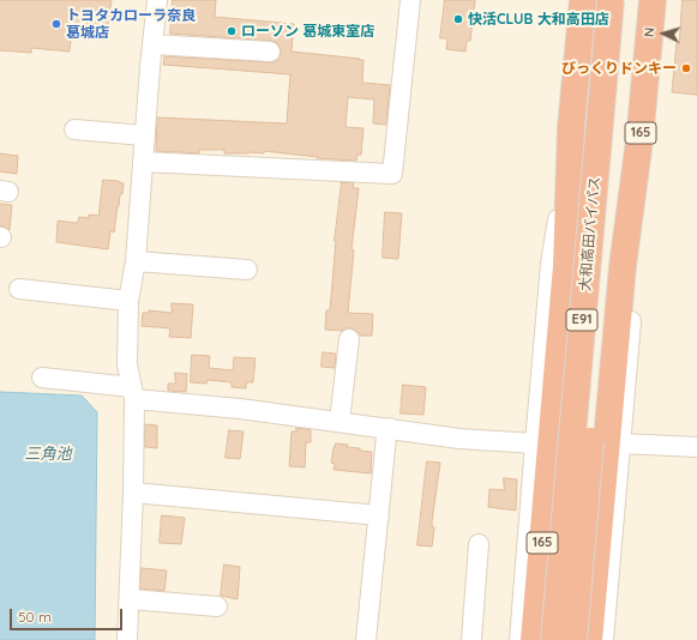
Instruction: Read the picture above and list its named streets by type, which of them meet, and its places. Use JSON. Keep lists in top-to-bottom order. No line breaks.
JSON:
{"streets":{"highway":["165","大和高田バイパス","E91"]},"water":["三角池"],"places":["快活CLUB 大和高田店","トヨタカローラ奈良 葛城店","ローソン 葛城東室店","びっくりドンキー"],"scale_bar":"50 m","north":"left"}
